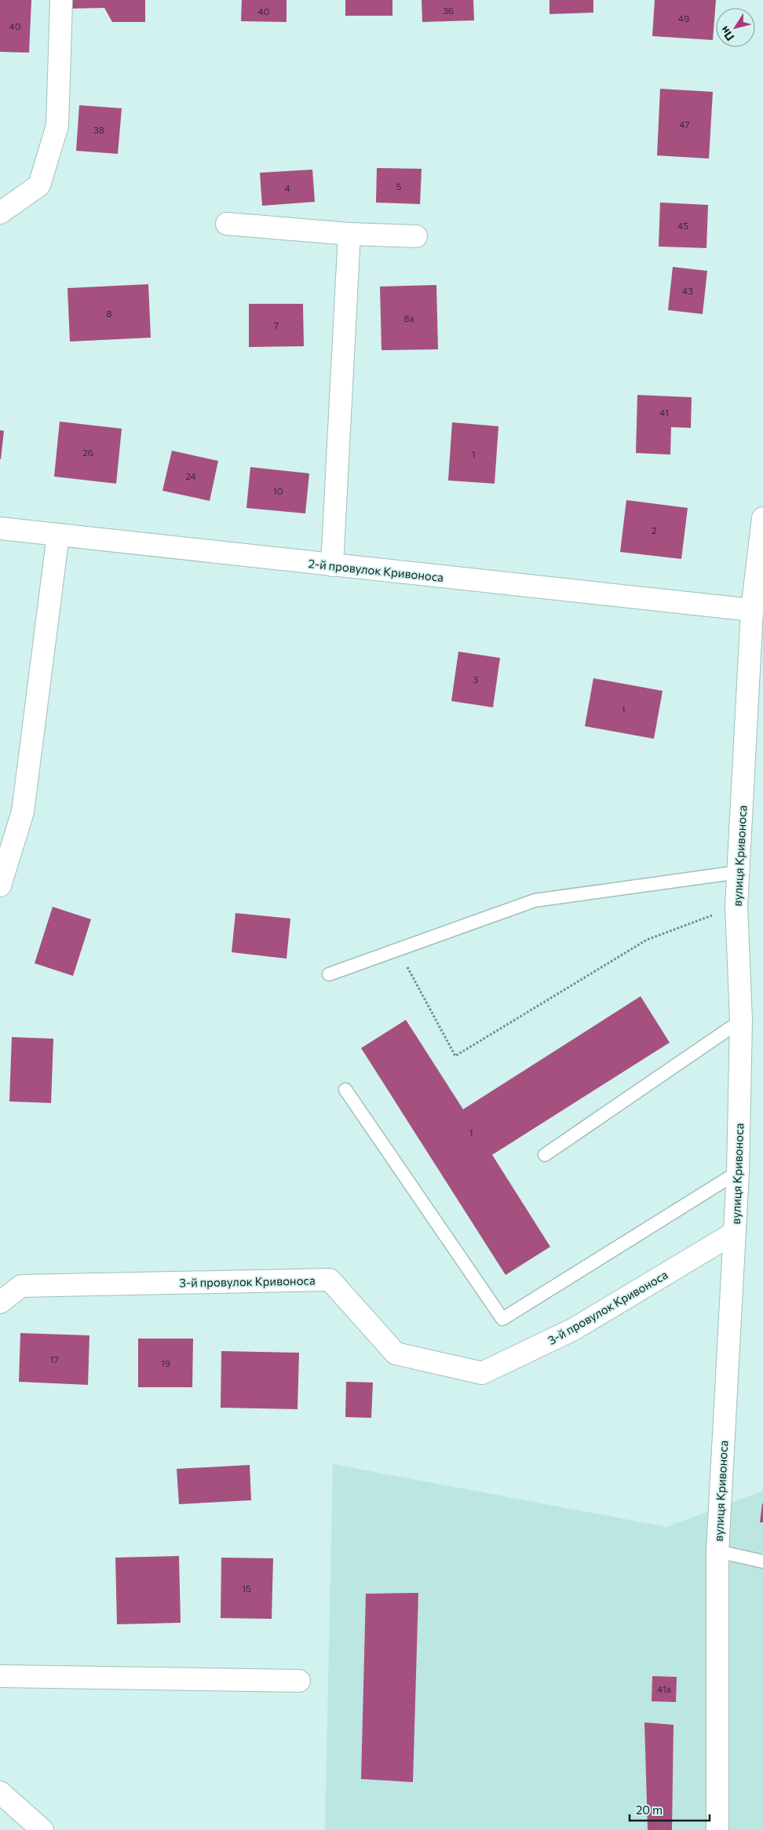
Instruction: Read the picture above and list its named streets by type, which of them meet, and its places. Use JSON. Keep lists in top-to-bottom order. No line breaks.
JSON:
{"streets":{"street":["2-й провулок Кривоноса","вулиця Кривоноса","3-й провулок Кривоноса"]},"crossings":[["2-й провулок Кривоноса","вулиця Кривоноса"],["вулиця Кривоноса","3-й провулок Кривоноса"]],"house_numbers":["36","40","49","40","47","38","5","4","45","43","8","8а","7","41","26","1","24","10","2","3","1","1","17","19","15","41а"],"scale_bar":"20 m","north":"bottom left"}
